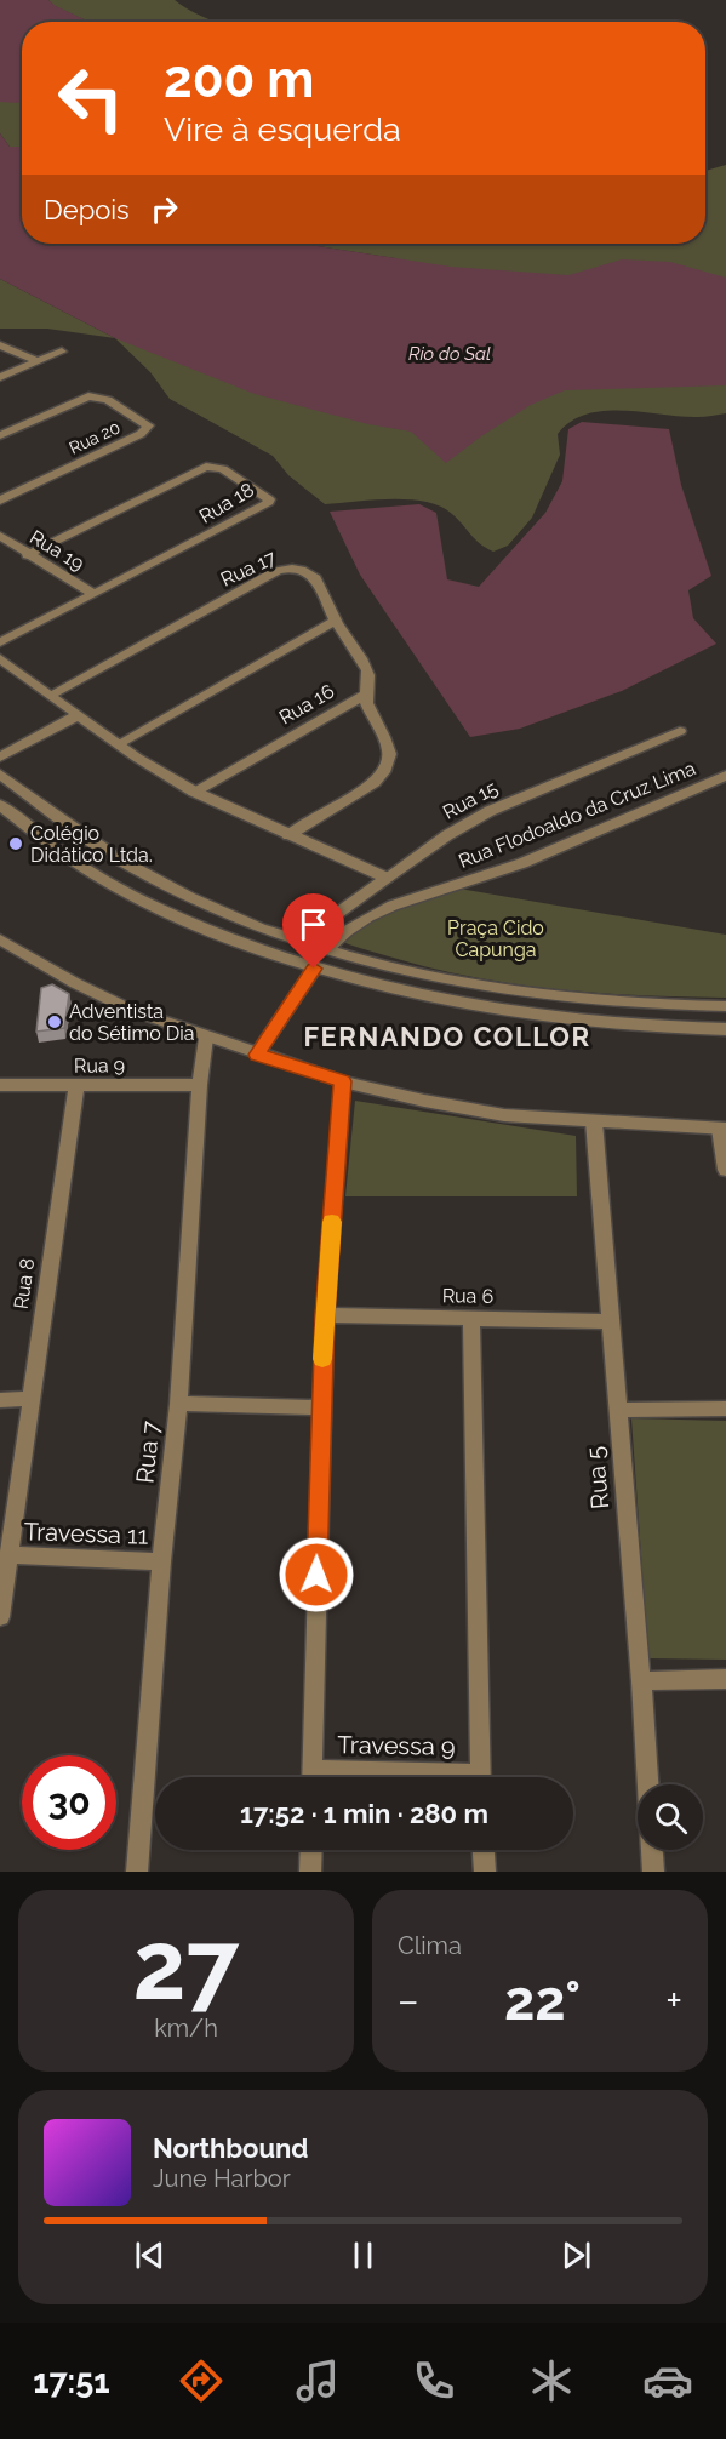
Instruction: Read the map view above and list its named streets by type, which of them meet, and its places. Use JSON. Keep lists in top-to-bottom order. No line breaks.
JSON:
{"streets":{"street":["Rua 20","Rua 18","Rua 19","Rua 17","Rua 16","Rua 15","Rua Flodoaldo da Cruz Lima","Rua 9","Rua 8","Rua 6","Rua 7","Rua 5","Travessa 11"]},"crossings":[["Rua 18","Rua 19"],["Rua 17","Rua 16"],["Rua 9","Rua 8"],["Rua 9","Rua 7"],["Rua 8","Travessa 11"],["Rua 6","Rua 5"],["Rua 7","Travessa 11"]],"districts":["FERNANDO COLLOR"],"water":["Rio do Sal"],"parks":["Praça Cido Capunga"],"places":["Colégio Didático Ltda.","Adventista do Sétimo Dia"],"page":{"turn":["200 m","Vire à esquerda"],"then":"Depois","limit":"30","trip":"17:52 · 1 min · 280 m","tile":[["27","km/h"],"Clima"],"heat":["−","22°","+"],"song":["Northbound","June Harbor"],"tabs":"17:51"}}
